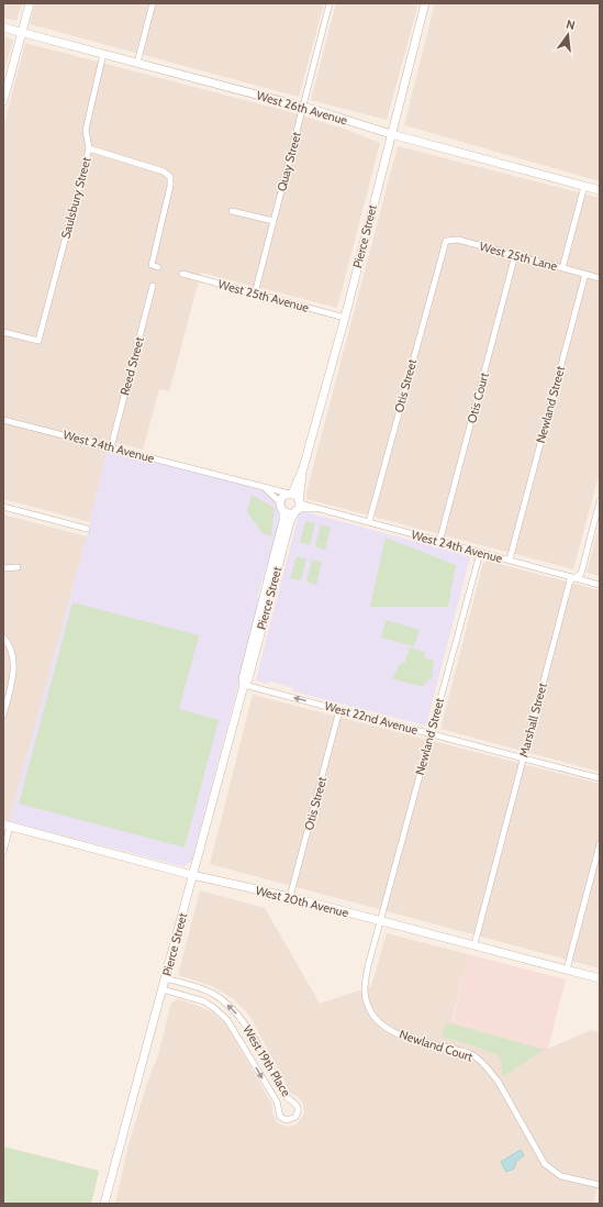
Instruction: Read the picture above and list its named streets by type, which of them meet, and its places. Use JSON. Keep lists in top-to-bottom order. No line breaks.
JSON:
{"streets":{"street":["West 26th Avenue","Quay Street","Saulsbury Street","Pierce Street","West 25th Lane","West 25th Avenue","Reed Street","Otis Street","Otis Court","Newland Street","West 24th Avenue","West 22nd Avenue","Marshall Street","West 20th Avenue","Newland Court","West 19th Place"]},"crossings":[["West 26th Avenue","Quay Street"],["West 26th Avenue","Saulsbury Street"],["West 26th Avenue","Pierce Street"],["Quay Street","West 25th Avenue"],["Pierce Street","West 25th Avenue"],["Pierce Street","West 24th Avenue"],["Pierce Street","West 22nd Avenue"],["Pierce Street","West 20th Avenue"],["Pierce Street","West 19th Place"],["West 25th Lane","Otis Street"],["West 25th Lane","Otis Court"],["West 25th Lane","Newland Street"],["Reed Street","West 24th Avenue"],["Otis Street","West 24th Avenue"],["Otis Street","West 22nd Avenue"],["Otis Street","West 20th Avenue"],["Otis Court","West 24th Avenue"],["Newland Street","West 24th Avenue"],["Newland Street","West 22nd Avenue"],["Newland Street","West 20th Avenue"],["Newland Street","Newland Court"],["West 24th Avenue","Marshall Street"],["West 22nd Avenue","Marshall Street"],["Marshall Street","West 20th Avenue"],["West 20th Avenue","Newland Court"]],"north":"top"}
